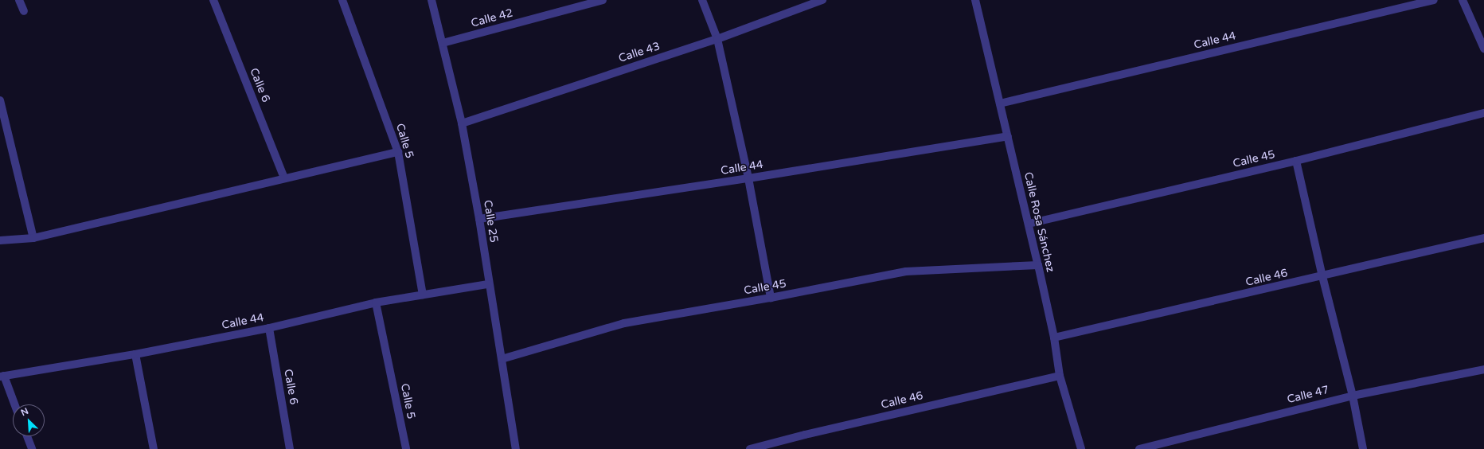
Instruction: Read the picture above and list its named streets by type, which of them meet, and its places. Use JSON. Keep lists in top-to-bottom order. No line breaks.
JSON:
{"streets":{"street":["Calle 42","Calle 44","Calle 43","Calle 6","Calle 5","Calle 45","Calle 25","Calle Rosa Sánchez","Calle 46","Calle 47"]},"crossings":[["Calle 42","Calle 25"],["Calle 44","Calle 6"],["Calle 44","Calle 5"],["Calle 44","Calle 25"],["Calle 44","Calle Rosa Sánchez"],["Calle 43","Calle 25"],["Calle 45","Calle 25"],["Calle 45","Calle Rosa Sánchez"],["Calle Rosa Sánchez","Calle 46"]],"north":"top left"}
